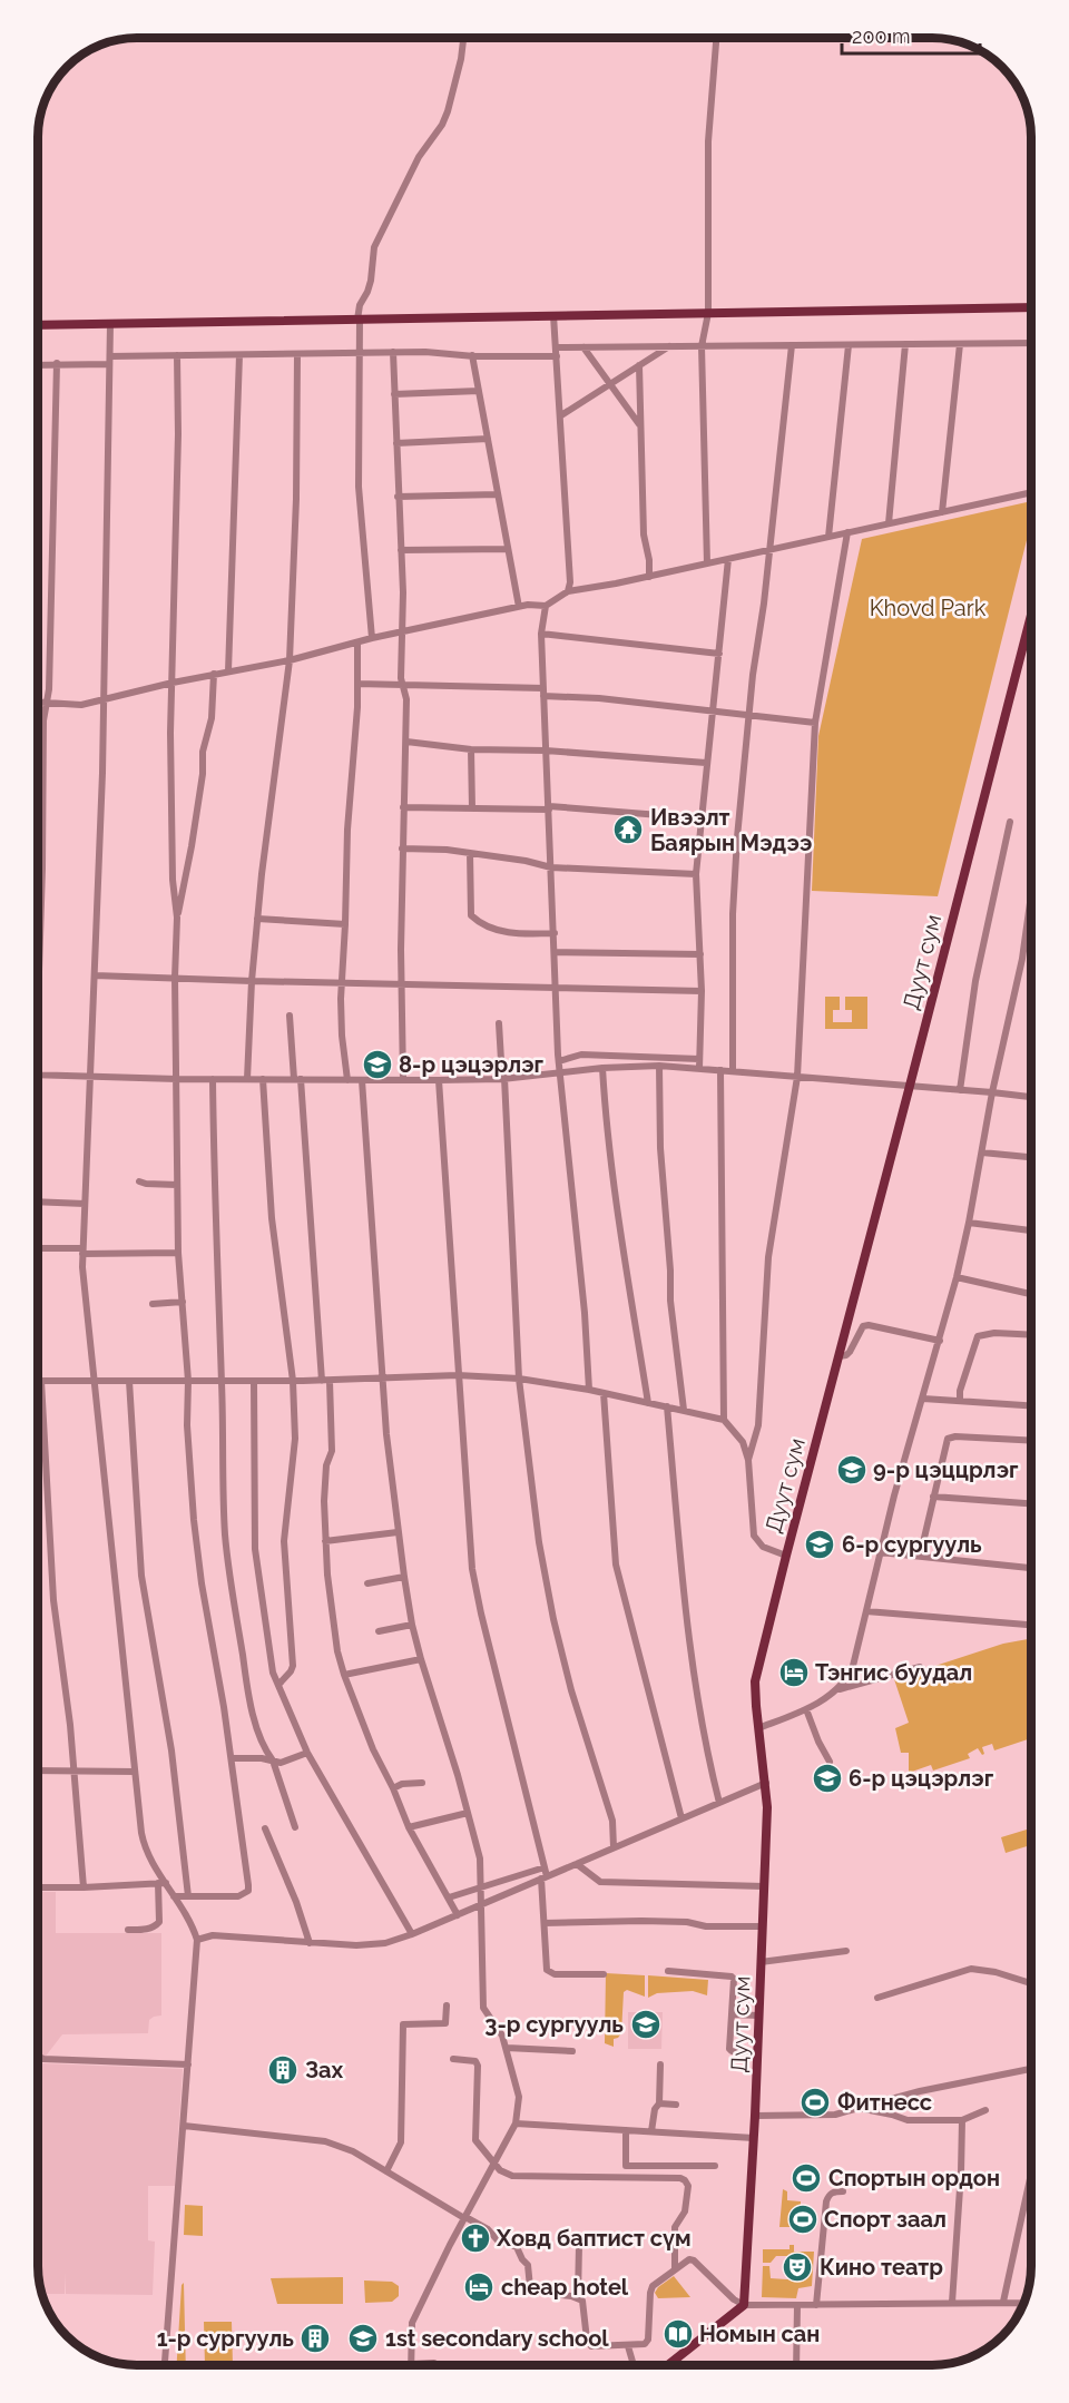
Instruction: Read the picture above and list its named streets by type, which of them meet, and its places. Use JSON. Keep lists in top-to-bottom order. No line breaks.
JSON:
{"streets":{"main road":["Дуут сум"]},"parks":["Khovd Park"],"places":{"temple":["Ивээлт Баярын Мэдээ"],"school or university":["8-р цэцэрлэг","9-р цэццрлэг","6-р сургууль","6-р цэцэрлэг","3-р сургууль","1st secondary school"],"hotel":["Тэнгис буудал","cheap hotel"],"building":["Зах","1-р сургууль"],"sports":["Фитнесс","Спортын ордон","Спорт заал"],"church":["Ховд баптист сүм"],"theatre":["Кино театр"],"library":["Номын сан"]},"scale_bar":"200 m"}
